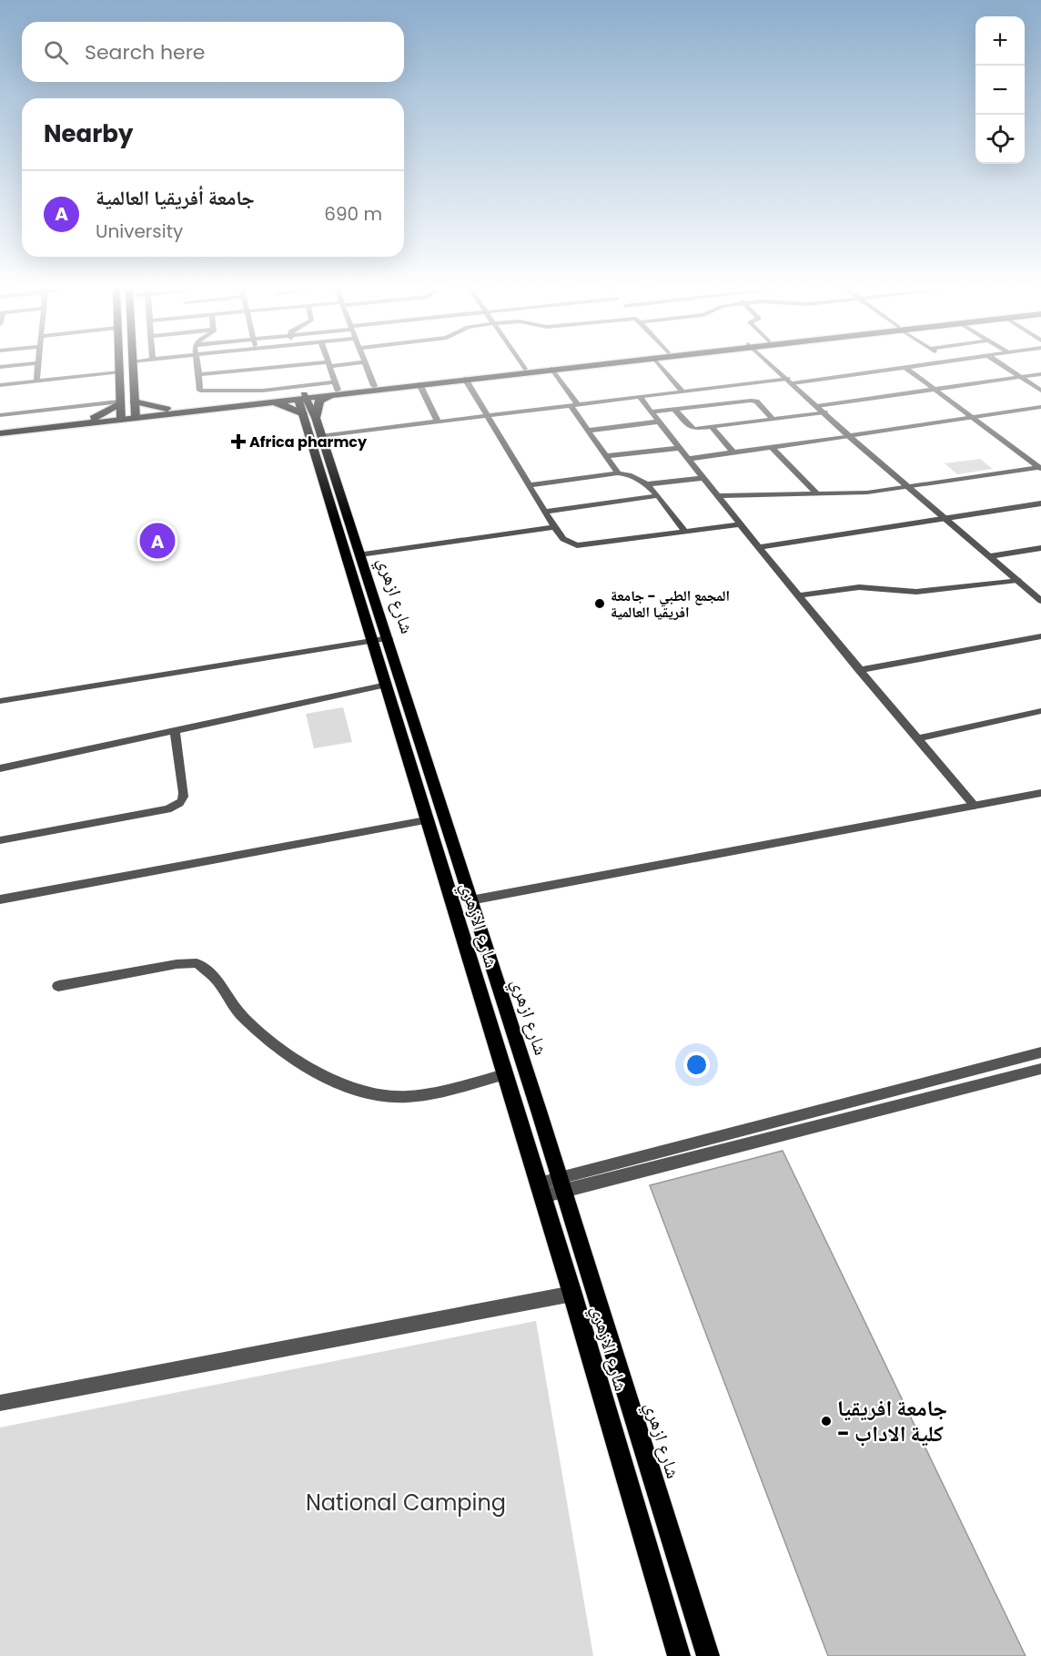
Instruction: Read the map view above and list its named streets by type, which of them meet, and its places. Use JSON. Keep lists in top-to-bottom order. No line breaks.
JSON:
{"streets":{"main road":["شارع ازهري","شارع الازهري"]},"crossings":[["شارع ازهري","شارع الازهري"]],"parks":["National Camping"],"places":{"health":["Africa pharmcy"],"other":["المجمع الطبي - جامعة افريقيا العالمية","جامعة افريقيا - كلية الاداب"]},"page":{"map_buttons":["+","−"],"search":"Search here","heading":"Nearby","list":[{"mark":"A","name":"جامعة أفريقيا العالمية","note":"University","value":"690 m"}],"pins":"A"}}
